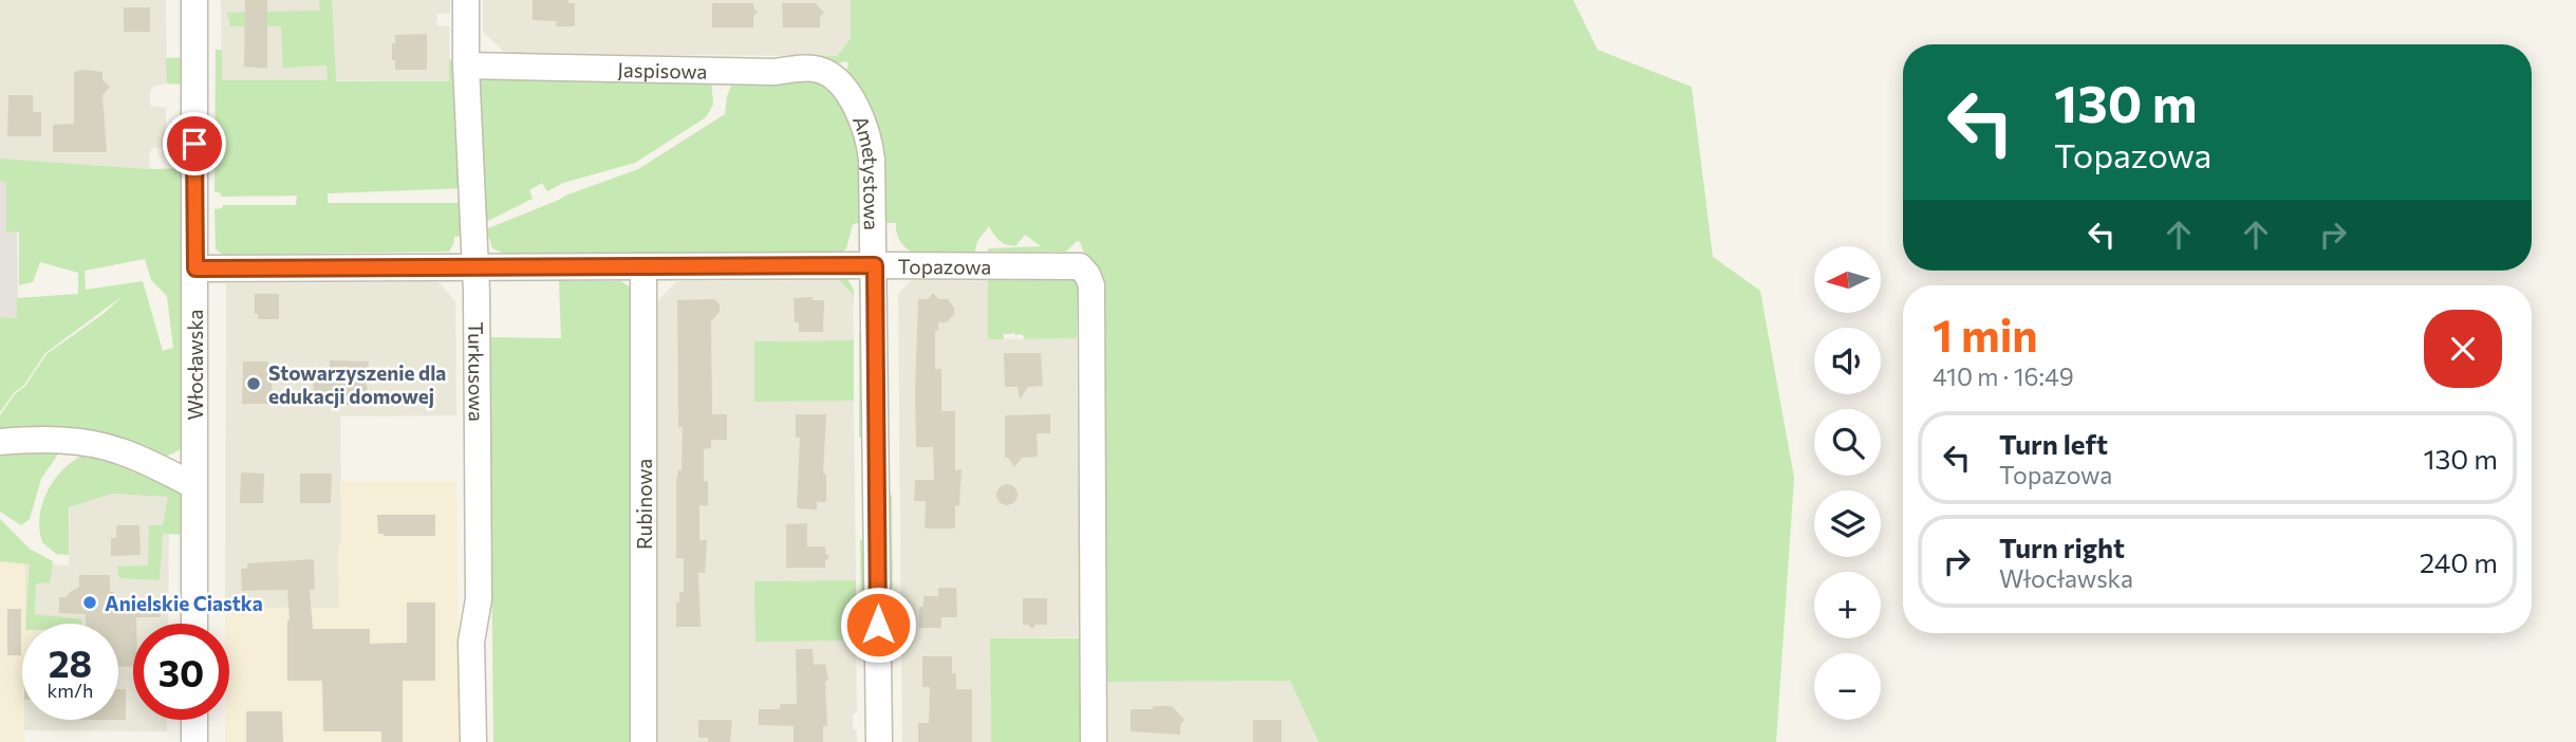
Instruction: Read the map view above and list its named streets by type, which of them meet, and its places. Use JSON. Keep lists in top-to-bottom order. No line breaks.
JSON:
{"streets":{"street":["Jaspisowa","Ametystowa","Topazowa","Włocławska","Turkusowa","Rubinowa"]},"crossings":[["Jaspisowa","Ametystowa"],["Jaspisowa","Turkusowa"],["Ametystowa","Topazowa"],["Topazowa","Włocławska"],["Topazowa","Turkusowa"],["Topazowa","Rubinowa"]],"places":["Stowarzyszenie dla edukacji domowej","Anielskie Ciastka"],"north":"left","page":{"turn":["130 m","Topazowa"],"map_buttons":["+","−"],"heading":["1 min","410 m · 16:49"],"list":[{"name":"Turn left","note":"Topazowa","value":"130 m"},{"name":"Turn right","note":"Włocławska","value":"240 m"}],"speed":"28 km/h","limit":"30"}}
